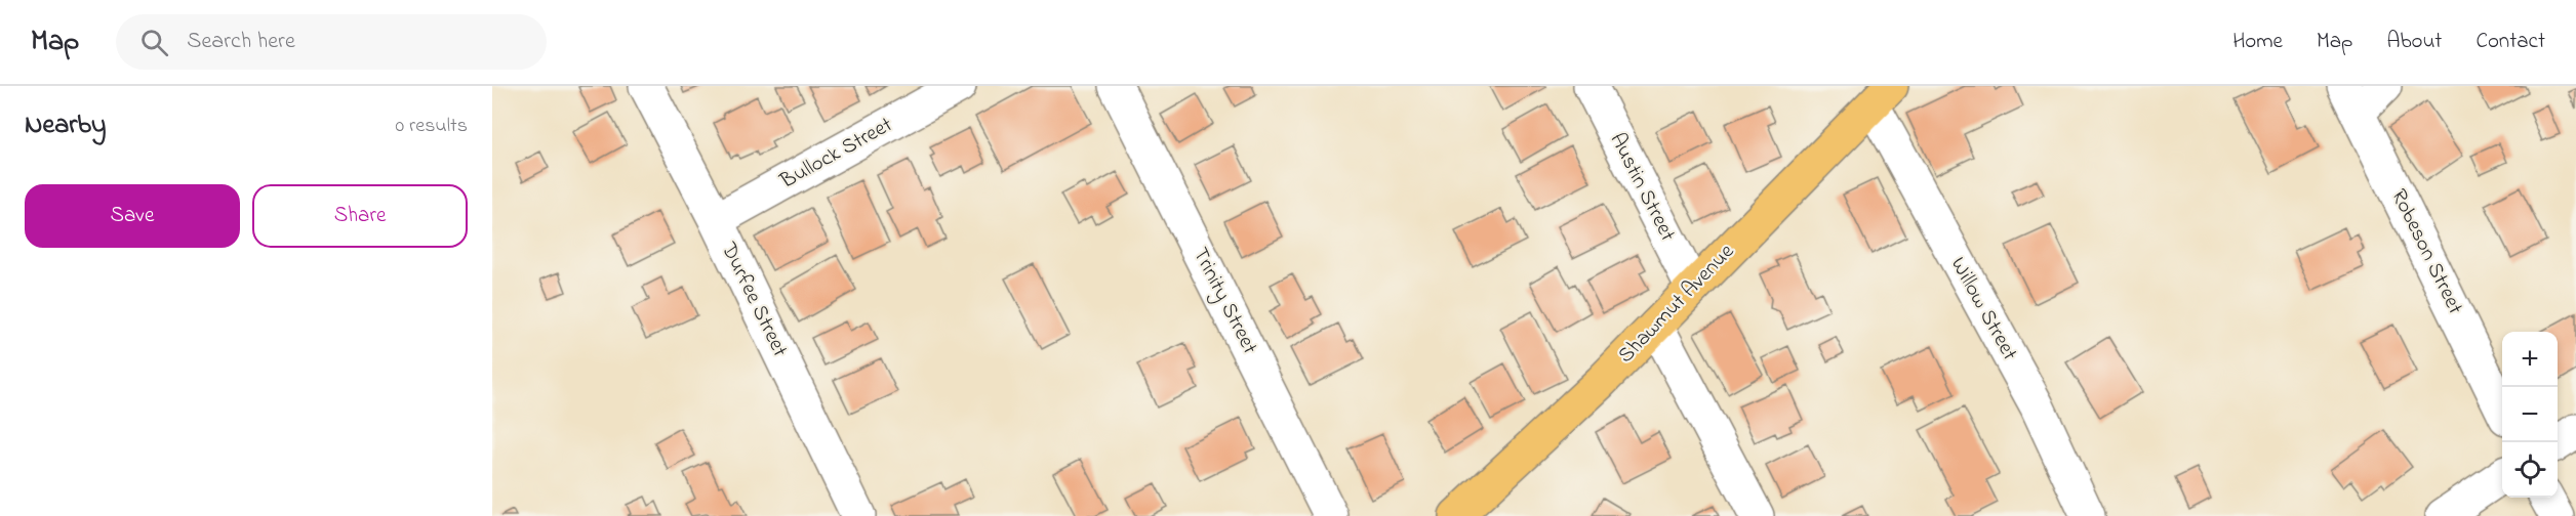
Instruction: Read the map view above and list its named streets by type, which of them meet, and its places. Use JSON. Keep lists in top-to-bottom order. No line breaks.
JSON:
{"streets":{"main road":["Shawmut Avenue"],"street":["Bullock Street","Austin Street","Robeson Street","Durfee Street","Trinity Street","Willow Street"]},"crossings":[["Bullock Street","Durfee Street"],["Austin Street","Shawmut Avenue"],["Shawmut Avenue","Willow Street"]],"page":{"header":"Map","search":"Search here","nav":["Home","Map","About","Contact"],"heading":["Nearby","0 results"],"buttons":["Save","Share"],"map_buttons":["+","−"]}}
